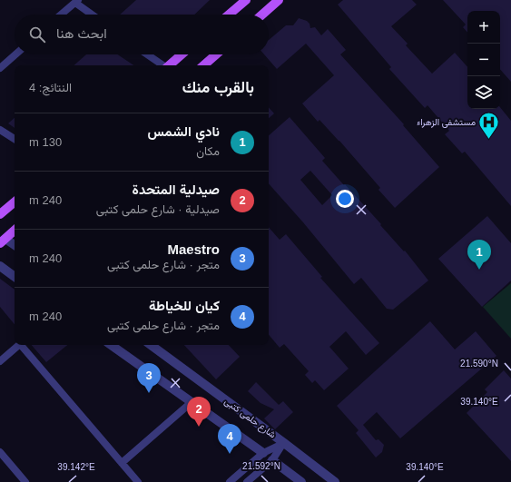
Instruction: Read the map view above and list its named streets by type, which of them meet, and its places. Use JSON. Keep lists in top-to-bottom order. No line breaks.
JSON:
{"streets":{"street":["شارع حلمى كتبى"]},"places":{"hospital":["مستشفى الزهراء"]},"page":{"map_buttons":["+","−"],"search":"ابحث هنا","heading":["بالقرب منك","النتائج: 4"],"list":[{"mark":"1","name":"نادي الشمس","note":"مكان","value":"130 m"},{"mark":"2","name":"صيدلية المتحدة","note":"صيدلية · شارع حلمى كتبى","value":"240 m"},{"mark":"3","name":"Maestro","note":"متجر · شارع حلمى كتبى","value":"240 m"},{"mark":"4","name":"كيان للخياطة","note":"متجر · شارع حلمى كتبى","value":"240 m"}],"pins":["1","3","2","4"]},"coordinates":["21.590°N","39.140°E","21.592°N","39.142°E"]}
